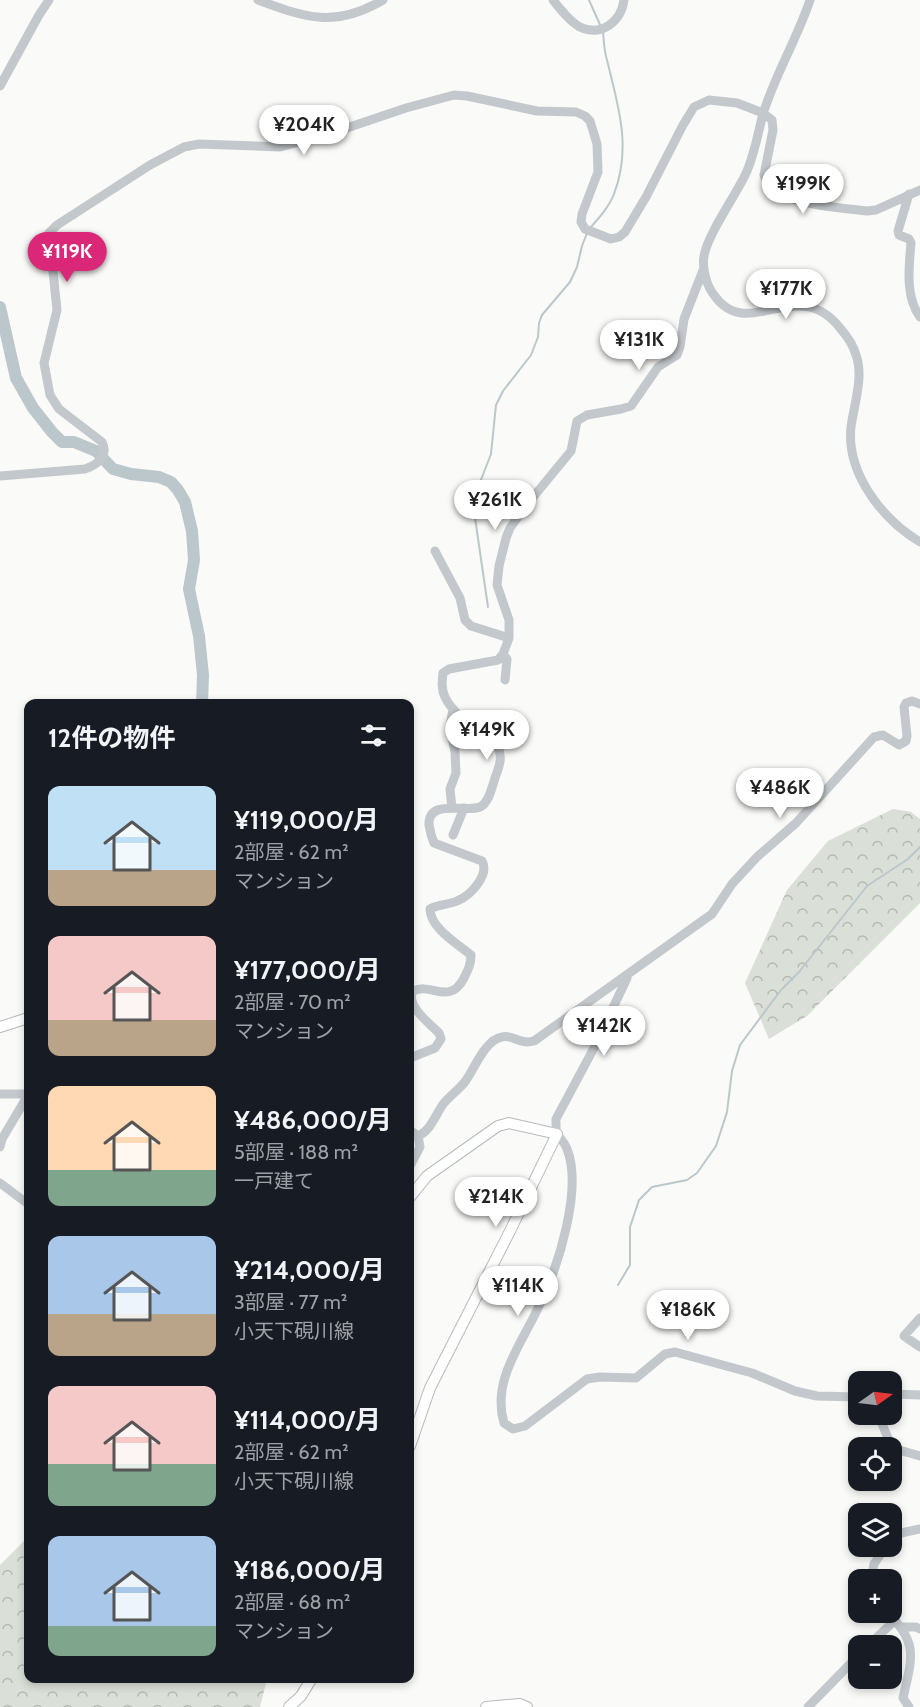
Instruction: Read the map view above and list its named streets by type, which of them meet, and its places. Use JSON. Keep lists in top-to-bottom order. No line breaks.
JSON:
{"north":"right","page":{"price":["¥204K","¥199K","¥119K","¥177K","¥131K","¥261K","¥149K","¥486K","¥142K","¥214K","¥114K","¥186K"],"heading":"12件の物件","list":[{"name":"¥119,000/月","note":"2部屋 · 62 m² · マンション"},{"name":"¥177,000/月","note":"2部屋 · 70 m² · マンション"},{"name":"¥486,000/月","note":"5部屋 · 188 m² · 一戸建て"},{"name":"¥214,000/月","note":"3部屋 · 77 m² · 小天下硯川線"},{"name":"¥114,000/月","note":"2部屋 · 62 m² · 小天下硯川線"},{"name":"¥186,000/月","note":"2部屋 · 68 m² · マンション"}],"map_buttons":["+","−"]}}
